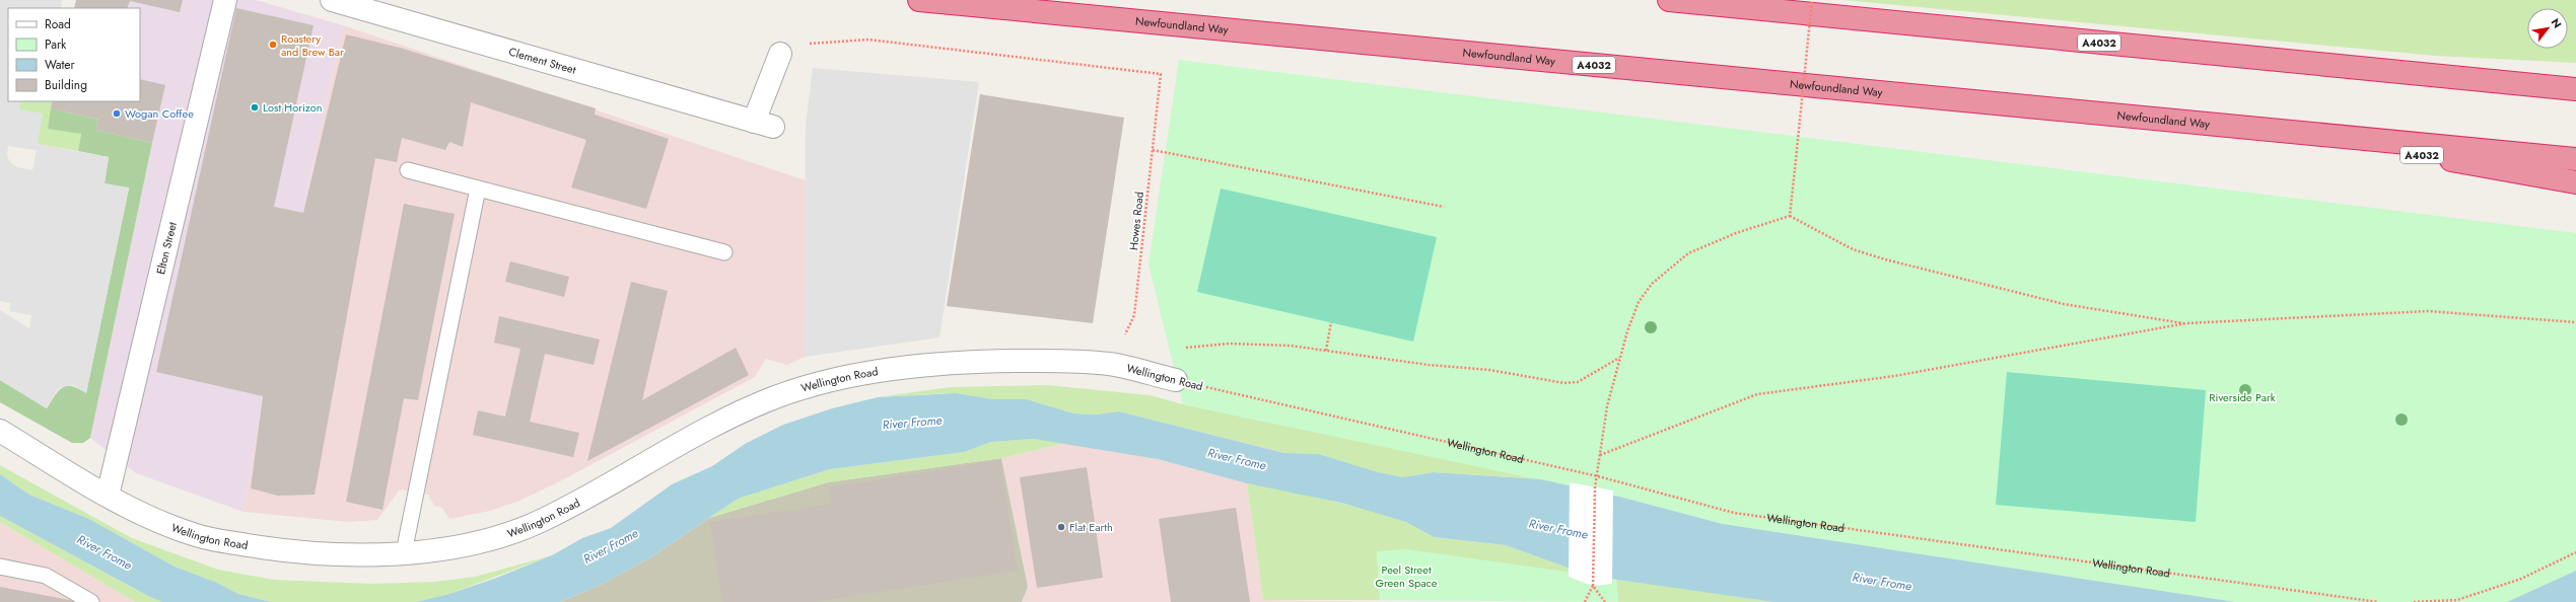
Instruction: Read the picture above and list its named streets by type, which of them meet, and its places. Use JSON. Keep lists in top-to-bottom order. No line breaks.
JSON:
{"streets":{"highway":["Newfoundland Way","A4032"],"street":["Clement Street","Elton Street","Wellington Road"],"path":["Howes Road"]},"crossings":[["Newfoundland Way","A4032"],["Clement Street","Howes Road"],["Howes Road","Wellington Road"],["Elton Street","Wellington Road"]],"water":["River Frome"],"parks":["Riverside Park","Peel Street Green Space"],"places":["Roastery and Brew Bar","Lost Horizon","Wogan Coffee","Flat Earth"],"legend":["Road","Park","Water","Building"],"north":"top right"}
